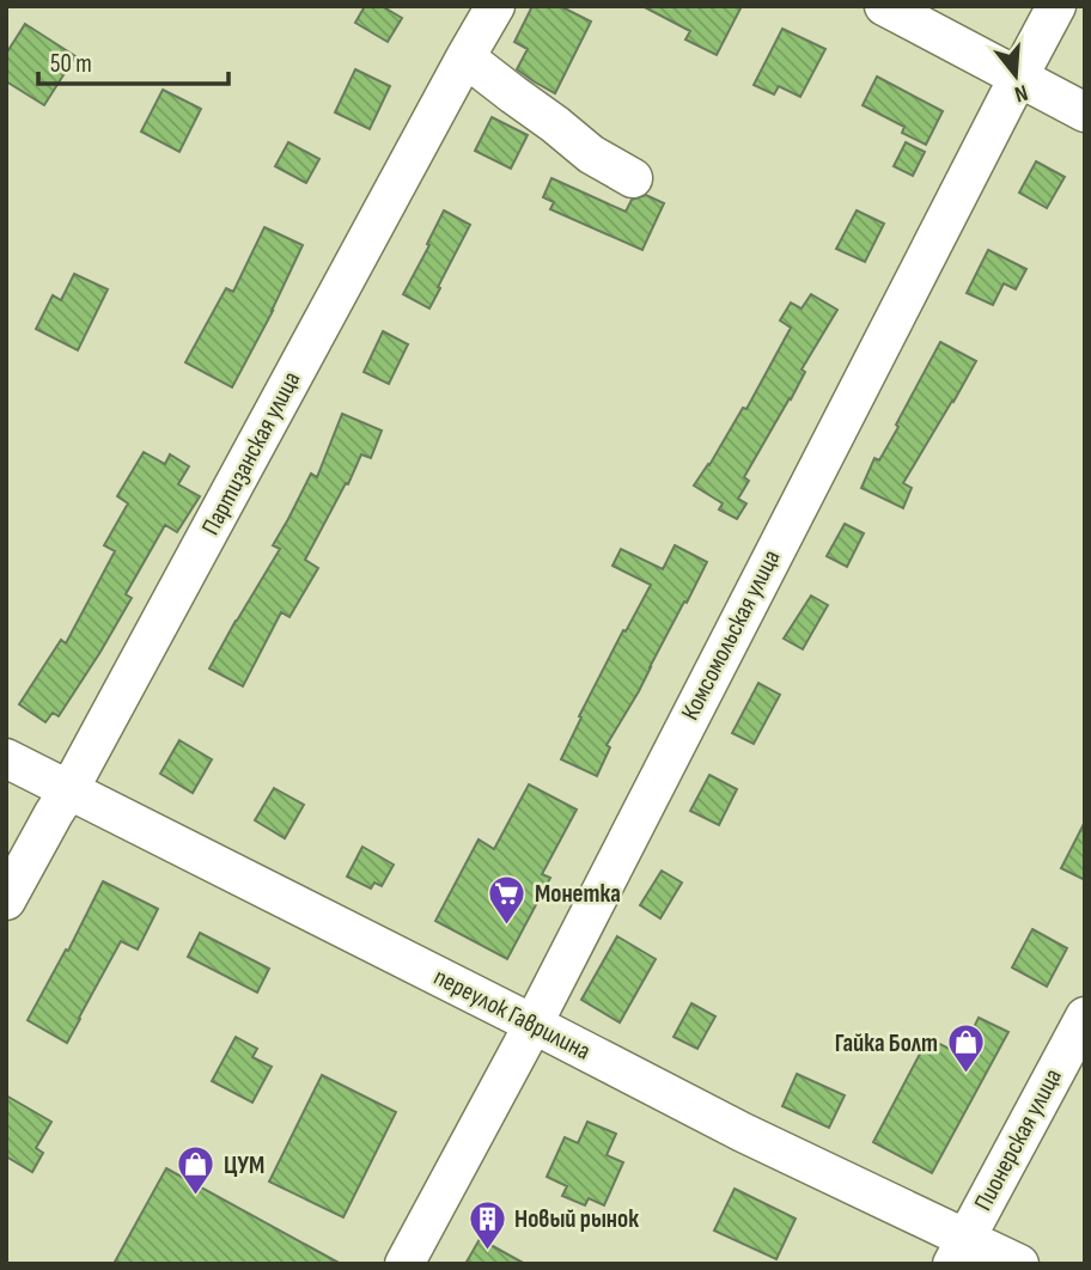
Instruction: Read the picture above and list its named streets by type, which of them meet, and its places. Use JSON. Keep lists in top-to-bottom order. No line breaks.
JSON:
{"streets":{"street":["Партизанская улица","Комсомольская улица","переулок Гаврилина","Пионерская улица"]},"crossings":[["Партизанская улица","переулок Гаврилина"],["Комсомольская улица","переулок Гаврилина"],["переулок Гаврилина","Пионерская улица"]],"places":{"supermarket":["Монетка"],"shop":["Гайка Болт","ЦУМ"],"building":["Новый рынок"]},"scale_bar":"50 m","north":"bottom"}
